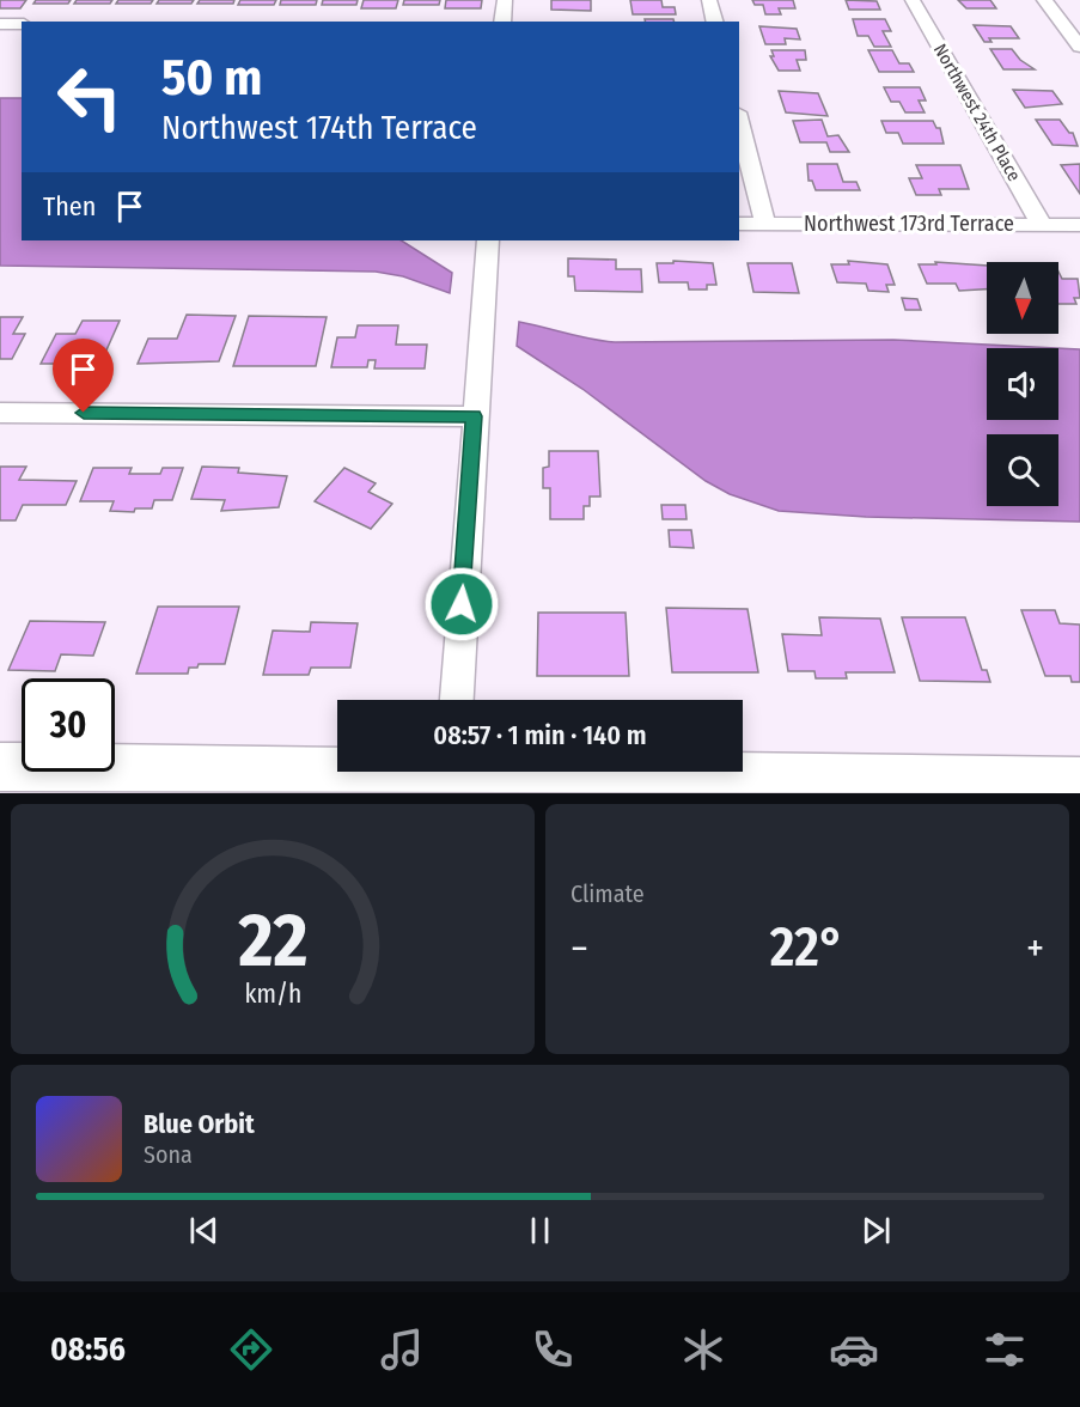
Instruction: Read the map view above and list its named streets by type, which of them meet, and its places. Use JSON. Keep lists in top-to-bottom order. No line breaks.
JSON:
{"streets":{"street":["Northwest 24th Place","Northwest 173rd Terrace"]},"crossings":[["Northwest 24th Place","Northwest 173rd Terrace"]],"north":"bottom","page":{"turn":["50 m","Northwest 174th Terrace"],"then":"Then","limit":"30","trip":"08:57 · 1 min · 140 m","tile":"Climate","heat":["−","22°","+"],"song":["Blue Orbit","Sona"],"tabs":"08:56","gauge":["22","km/h"]}}
